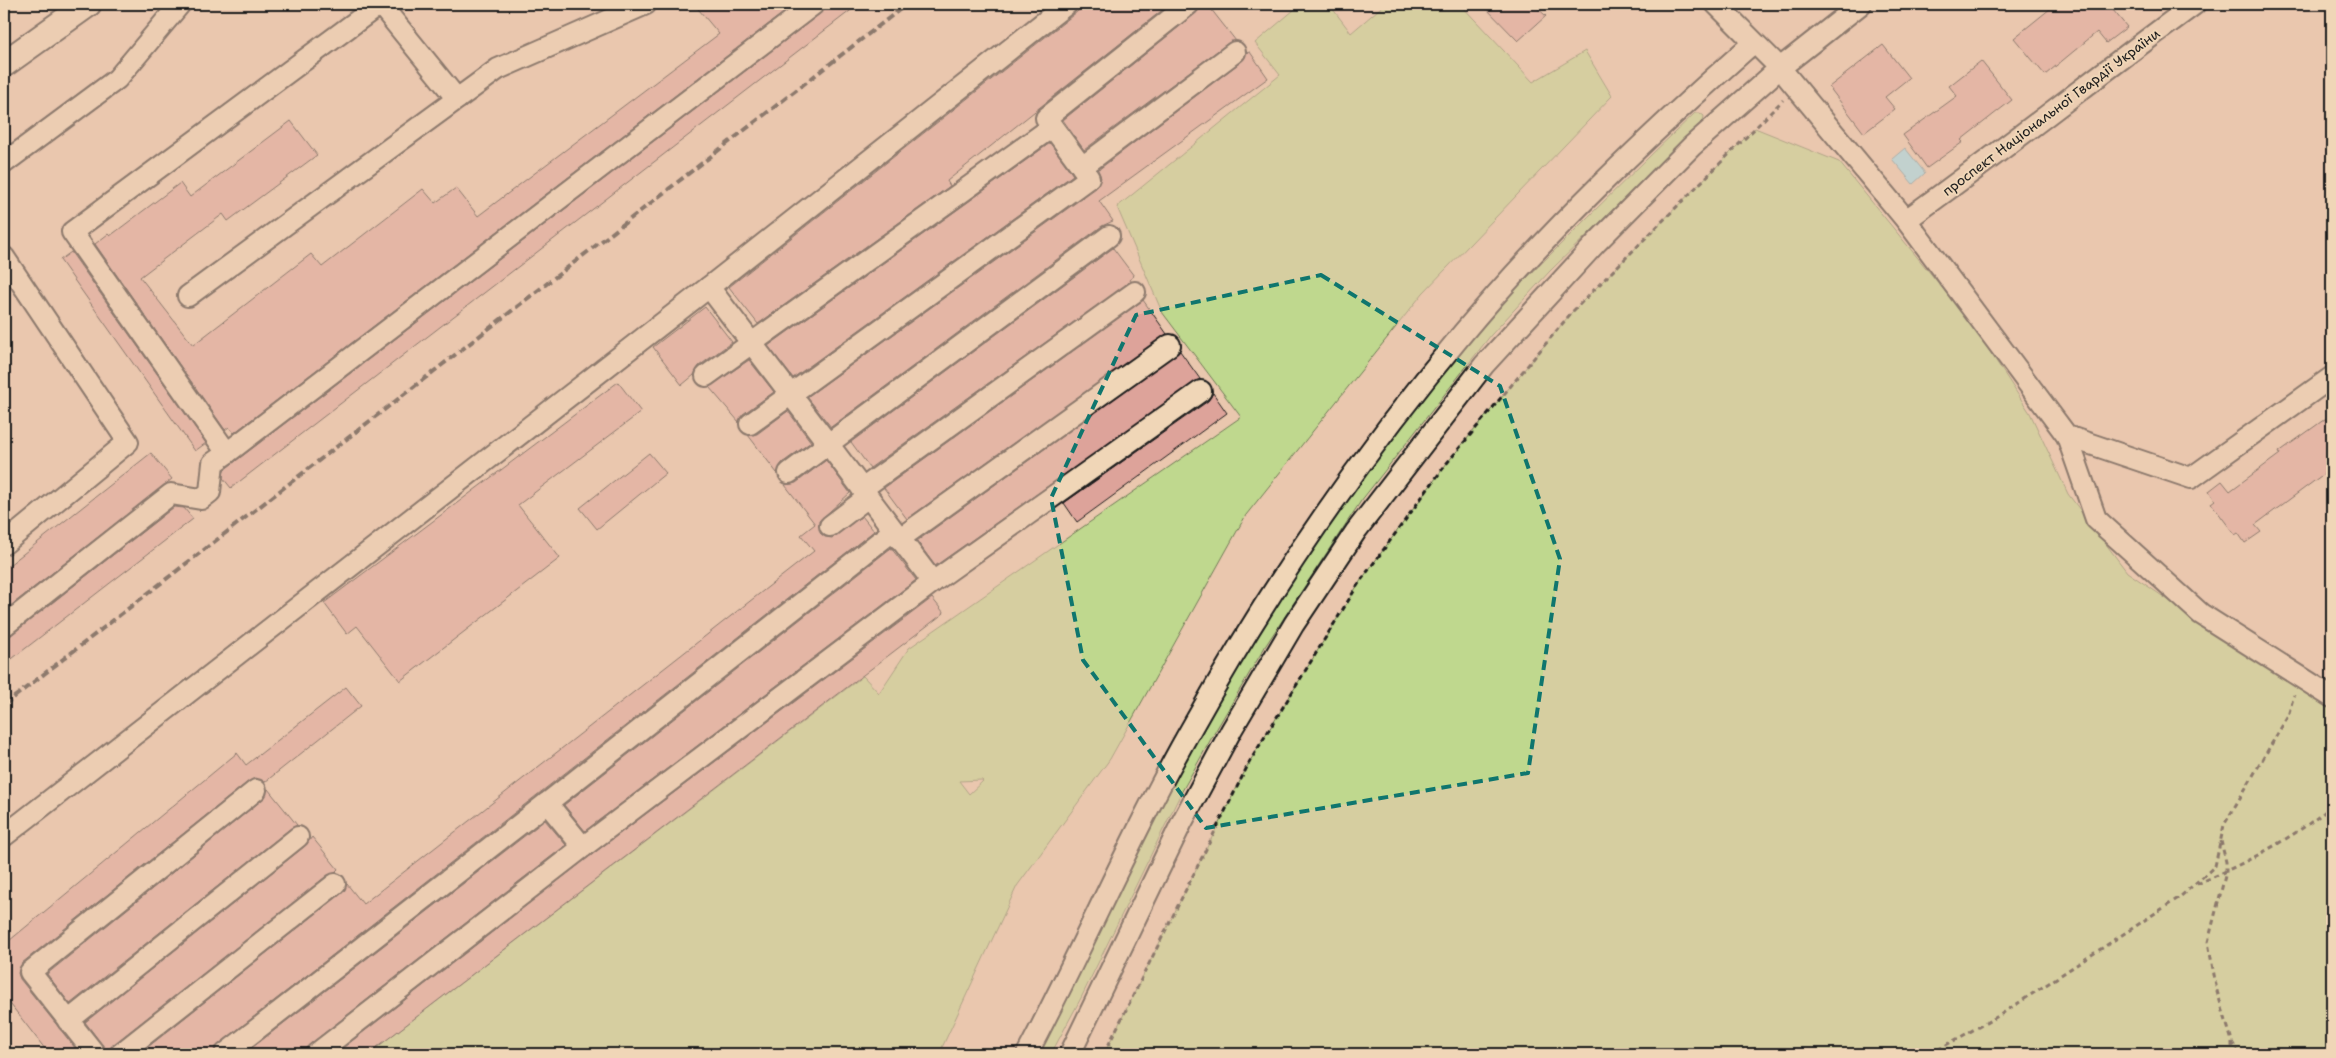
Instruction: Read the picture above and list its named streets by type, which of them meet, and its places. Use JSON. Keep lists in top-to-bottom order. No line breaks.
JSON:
{"streets":{"street":["проспект Національної Гвардії України"]}}
